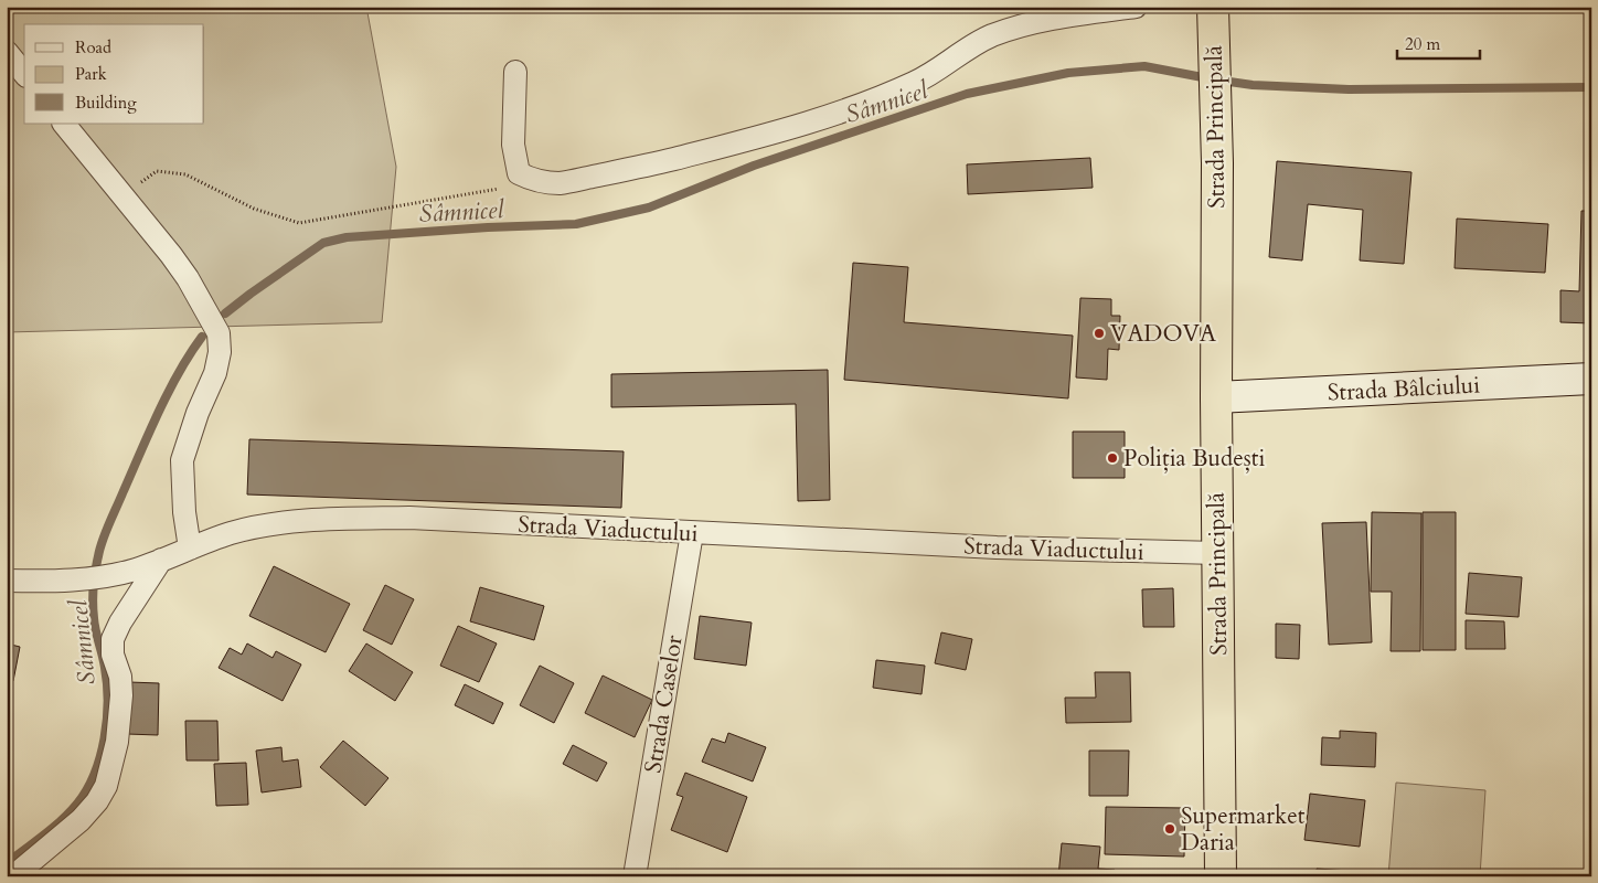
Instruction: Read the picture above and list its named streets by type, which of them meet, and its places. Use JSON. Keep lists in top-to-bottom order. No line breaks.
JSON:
{"streets":{"highway":["Strada Principală"],"main road":["Strada Bâlciului"],"street":["Strada Viaductului","Strada Caselor"]},"crossings":[["Strada Principală","Strada Bâlciului"],["Strada Principală","Strada Viaductului"],["Strada Viaductului","Strada Caselor"]],"water":["Sâmnicel"],"places":["VADOVA","Poliția Budești","Supermarket Daria"],"legend":["Road","Park","Building"],"scale_bar":"20 m"}
